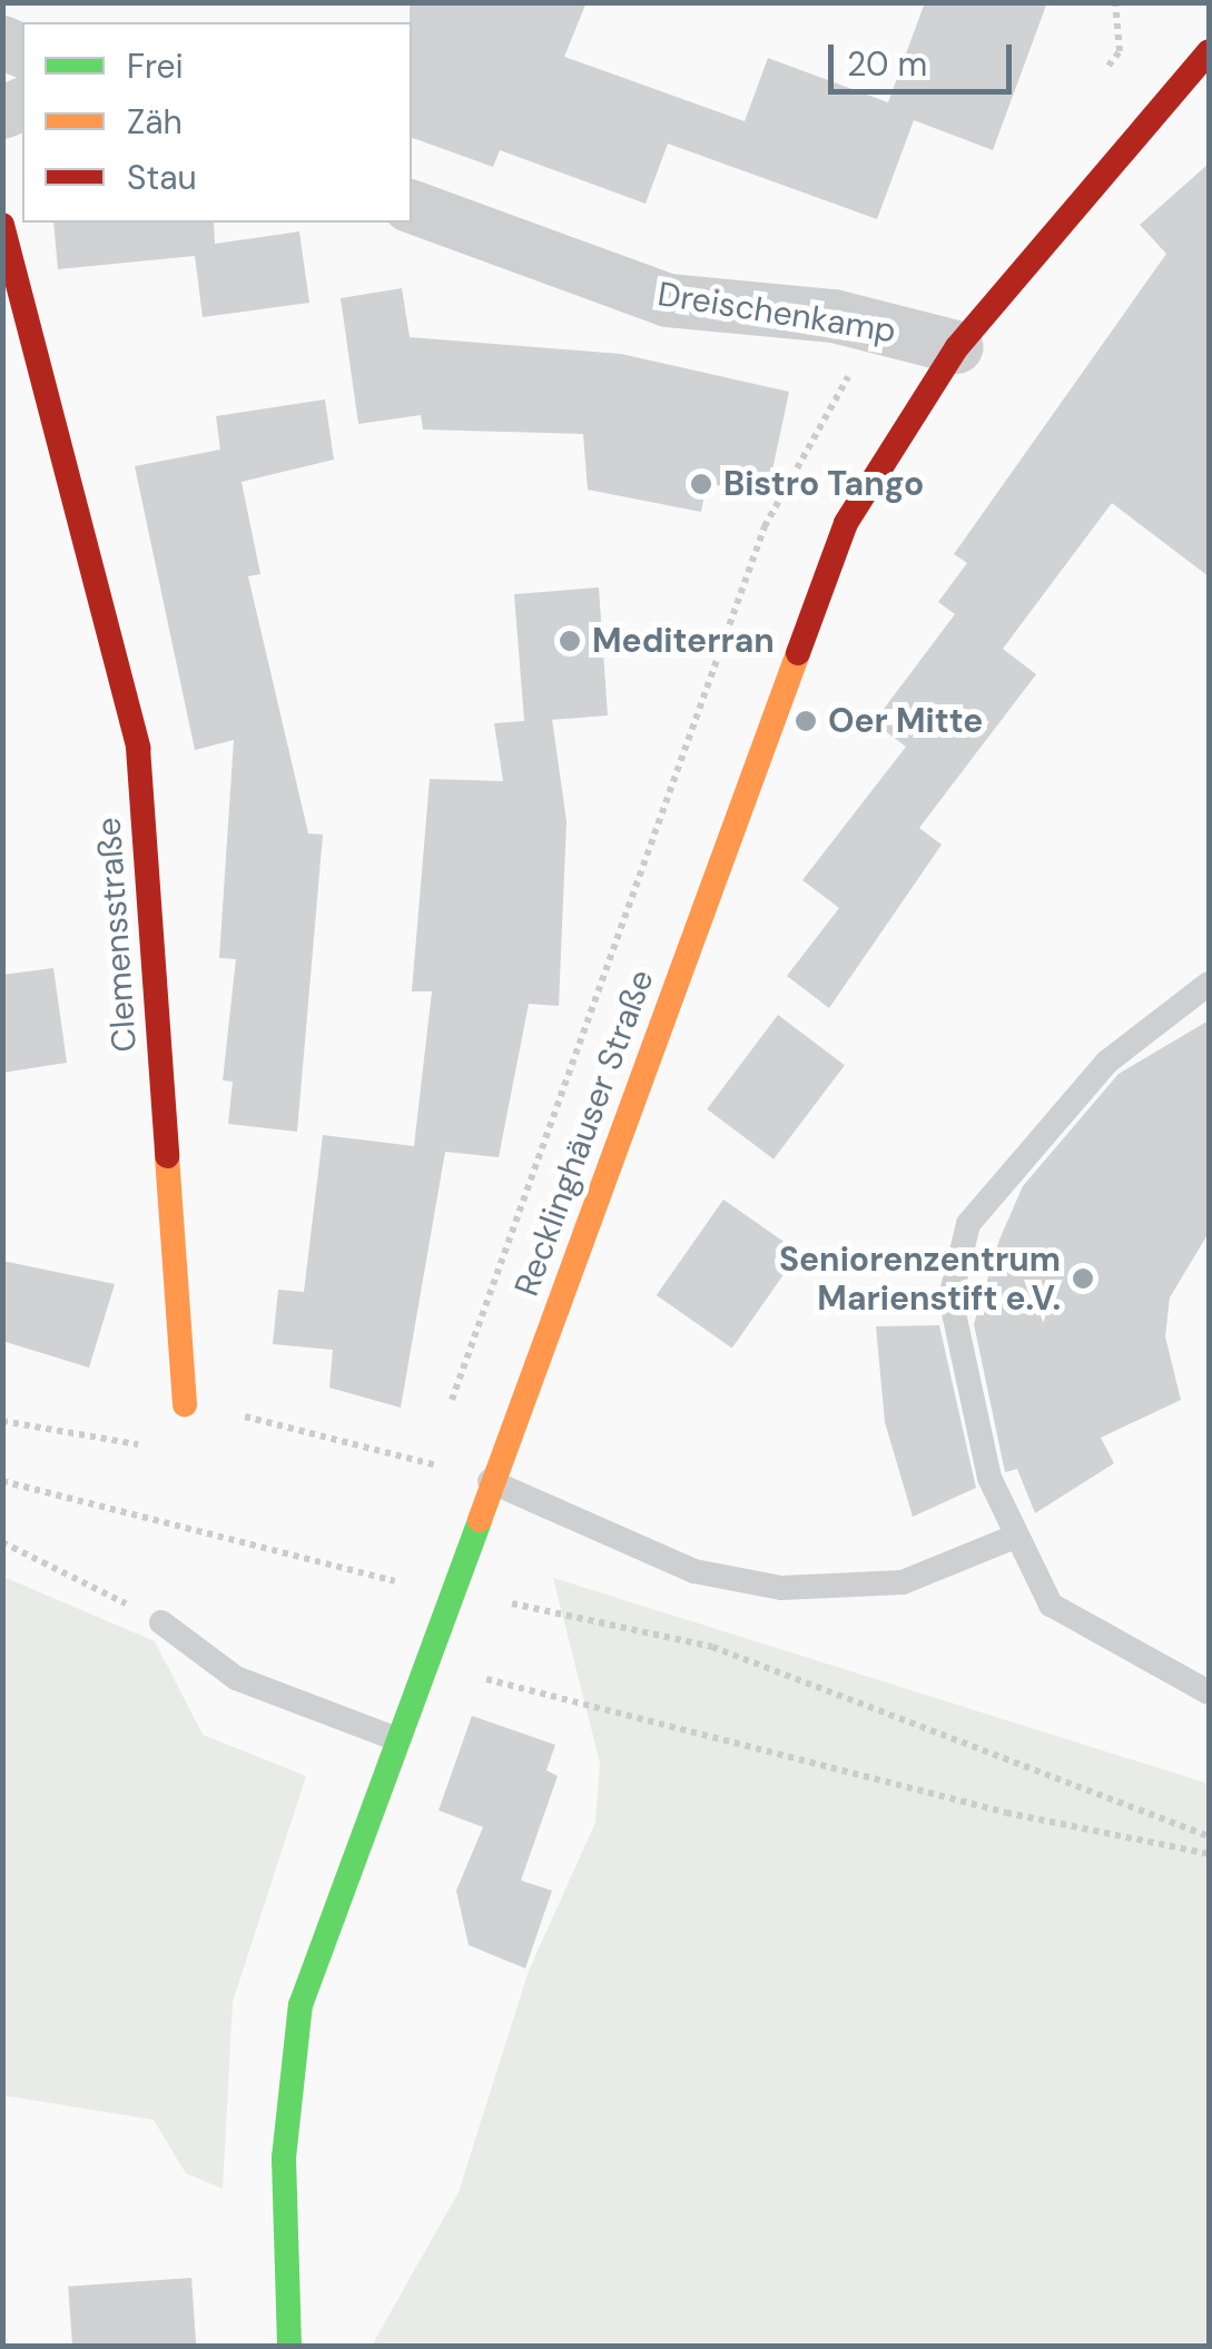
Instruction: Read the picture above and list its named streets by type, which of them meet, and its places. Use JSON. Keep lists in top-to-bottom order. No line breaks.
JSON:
{"streets":{"street":["Dreischenkamp","Clemensstraße","Recklinghäuser Straße"]},"crossings":[["Dreischenkamp","Recklinghäuser Straße"]],"places":["Bistro Tango","Mediterran","Oer Mitte","Seniorenzentrum Marienstift e.V."],"legend":["Frei","Zäh","Stau"],"scale_bar":"20 m"}
